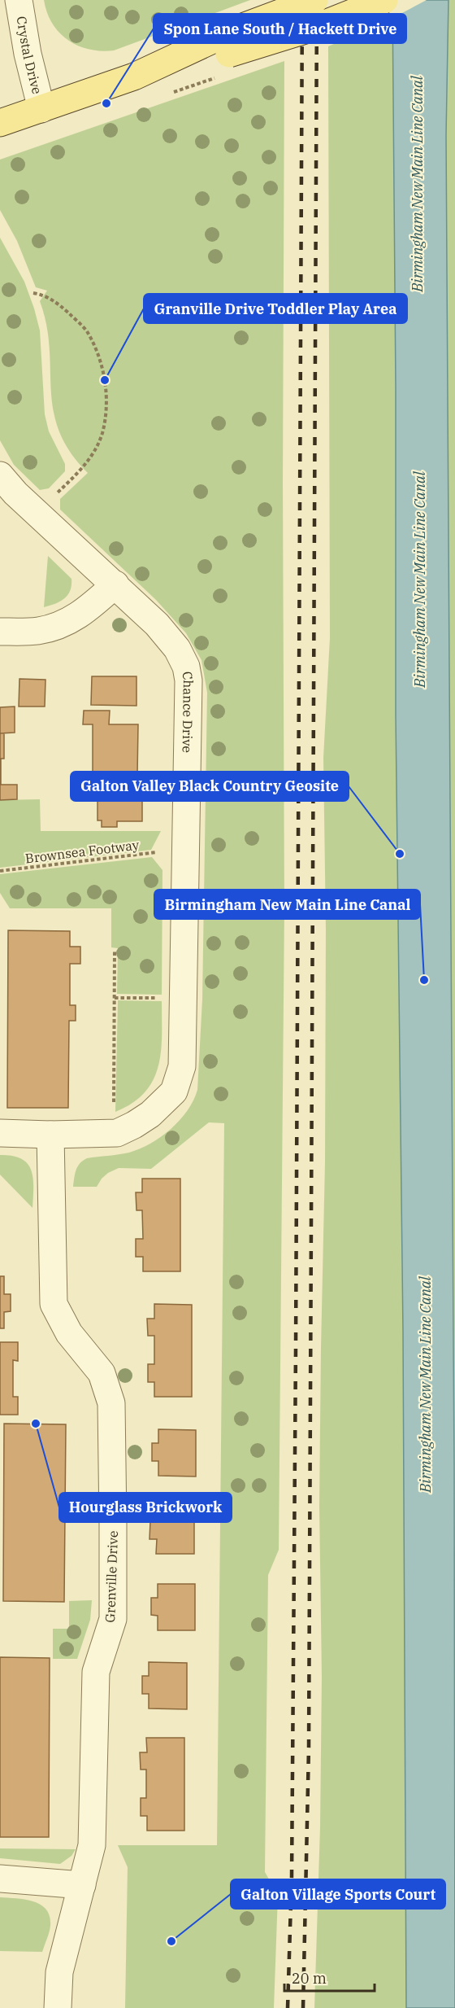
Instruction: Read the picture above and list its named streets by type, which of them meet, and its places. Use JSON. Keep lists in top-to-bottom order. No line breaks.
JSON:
{"streets":{"street":["Crystal Drive","Chance Drive","Grenville Drive"],"path":["Brownsea Footway"]},"crossings":[["Chance Drive","Grenville Drive"]],"water":["Birmingham New Main Line Canal"],"places":["Spon Lane South / Hackett Drive","Granville Drive Toddler Play Area","Galton Valley Black Country Geosite","Birmingham New Main Line Canal","Hourglass Brickwork","Galton Village Sports Court"],"scale_bar":"20 m"}
